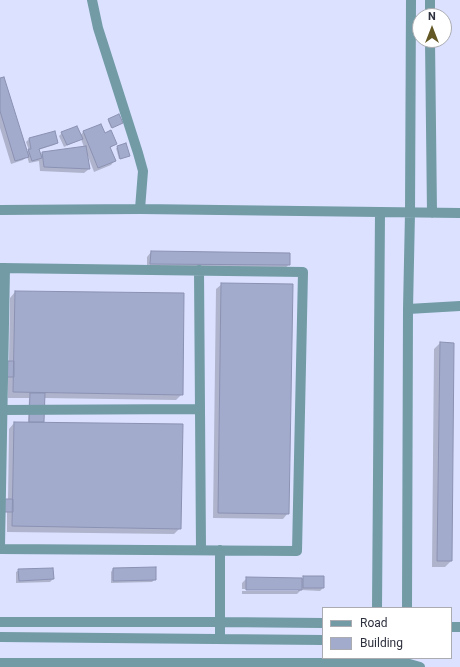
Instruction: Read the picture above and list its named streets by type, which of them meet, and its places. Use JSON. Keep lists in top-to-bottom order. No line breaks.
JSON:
{"legend":["Road","Building"],"north":"top"}
